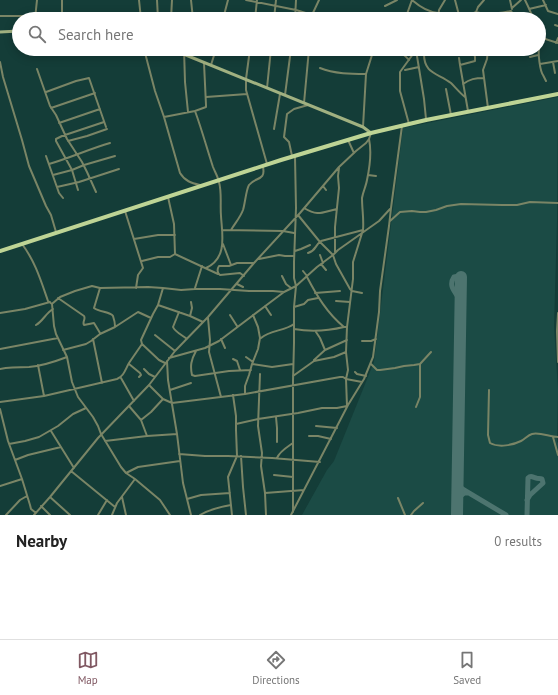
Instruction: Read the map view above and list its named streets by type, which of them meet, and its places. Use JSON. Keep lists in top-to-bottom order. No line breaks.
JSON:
{"page":{"search":"Search here","heading":["Nearby","0 results"],"nav":["Map","Directions","Saved"]}}
